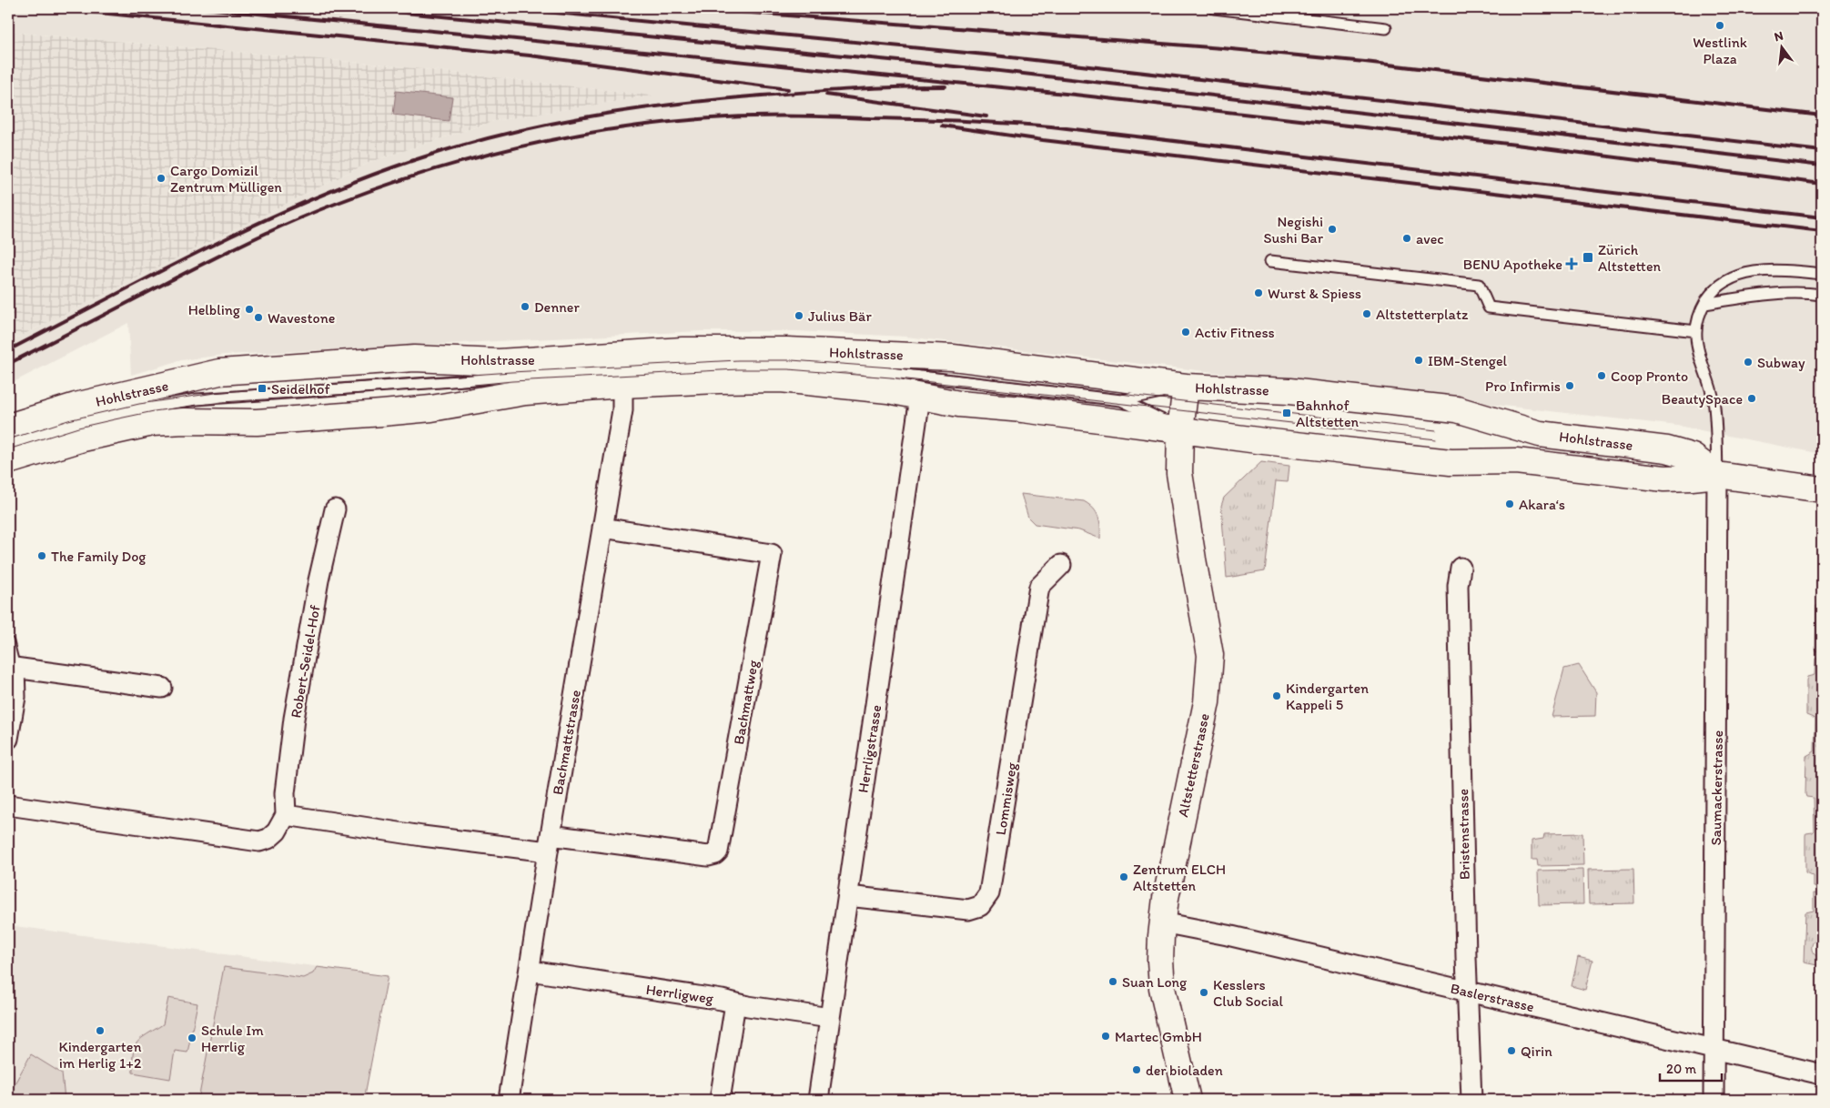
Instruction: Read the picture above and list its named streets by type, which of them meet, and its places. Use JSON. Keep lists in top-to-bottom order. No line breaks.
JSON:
{"streets":{"street":["Hohlstrasse","Robert-Seidel-Hof","Bachmattweg","Bachmattstrasse","Herrligstrasse","Altstetterstrasse","Saumackerstrasse","Lommisweg","Bristenstrasse","Herrligweg","Baslerstrasse"]},"crossings":[["Hohlstrasse","Bachmattstrasse"],["Hohlstrasse","Herrligstrasse"],["Hohlstrasse","Altstetterstrasse"],["Hohlstrasse","Saumackerstrasse"],["Bachmattweg","Bachmattstrasse"],["Bachmattstrasse","Herrligweg"],["Herrligstrasse","Lommisweg"],["Herrligstrasse","Herrligweg"],["Altstetterstrasse","Baslerstrasse"],["Saumackerstrasse","Baslerstrasse"],["Bristenstrasse","Baslerstrasse"]],"places":{"other":["Westlink Plaza","Cargo Domizil Zentrum Mülligen","Negishi Sushi Bar","avec","Wurst & Spiess","Denner","Helbling","Altstetterplatz","Julius Bär","Wavestone","Activ Fitness","IBM-Stengel","Subway","Coop Pronto","Pro Infirmis","BeautySpace","Akara‘s","The Family Dog","Kindergarten Kappeli 5","Zentrum ELCH Altstetten","Suan Long","Kesslers Club Social","Kindergarten im Herlig 1+2","Martec GmbH","Schule Im Herrlig","Qirin","der bioladen"],"transit":["Zürich Altstetten","Seidelhof","Bahnhof Altstetten"],"health":["BENU Apotheke"]},"scale_bar":"20 m","north":"top"}
